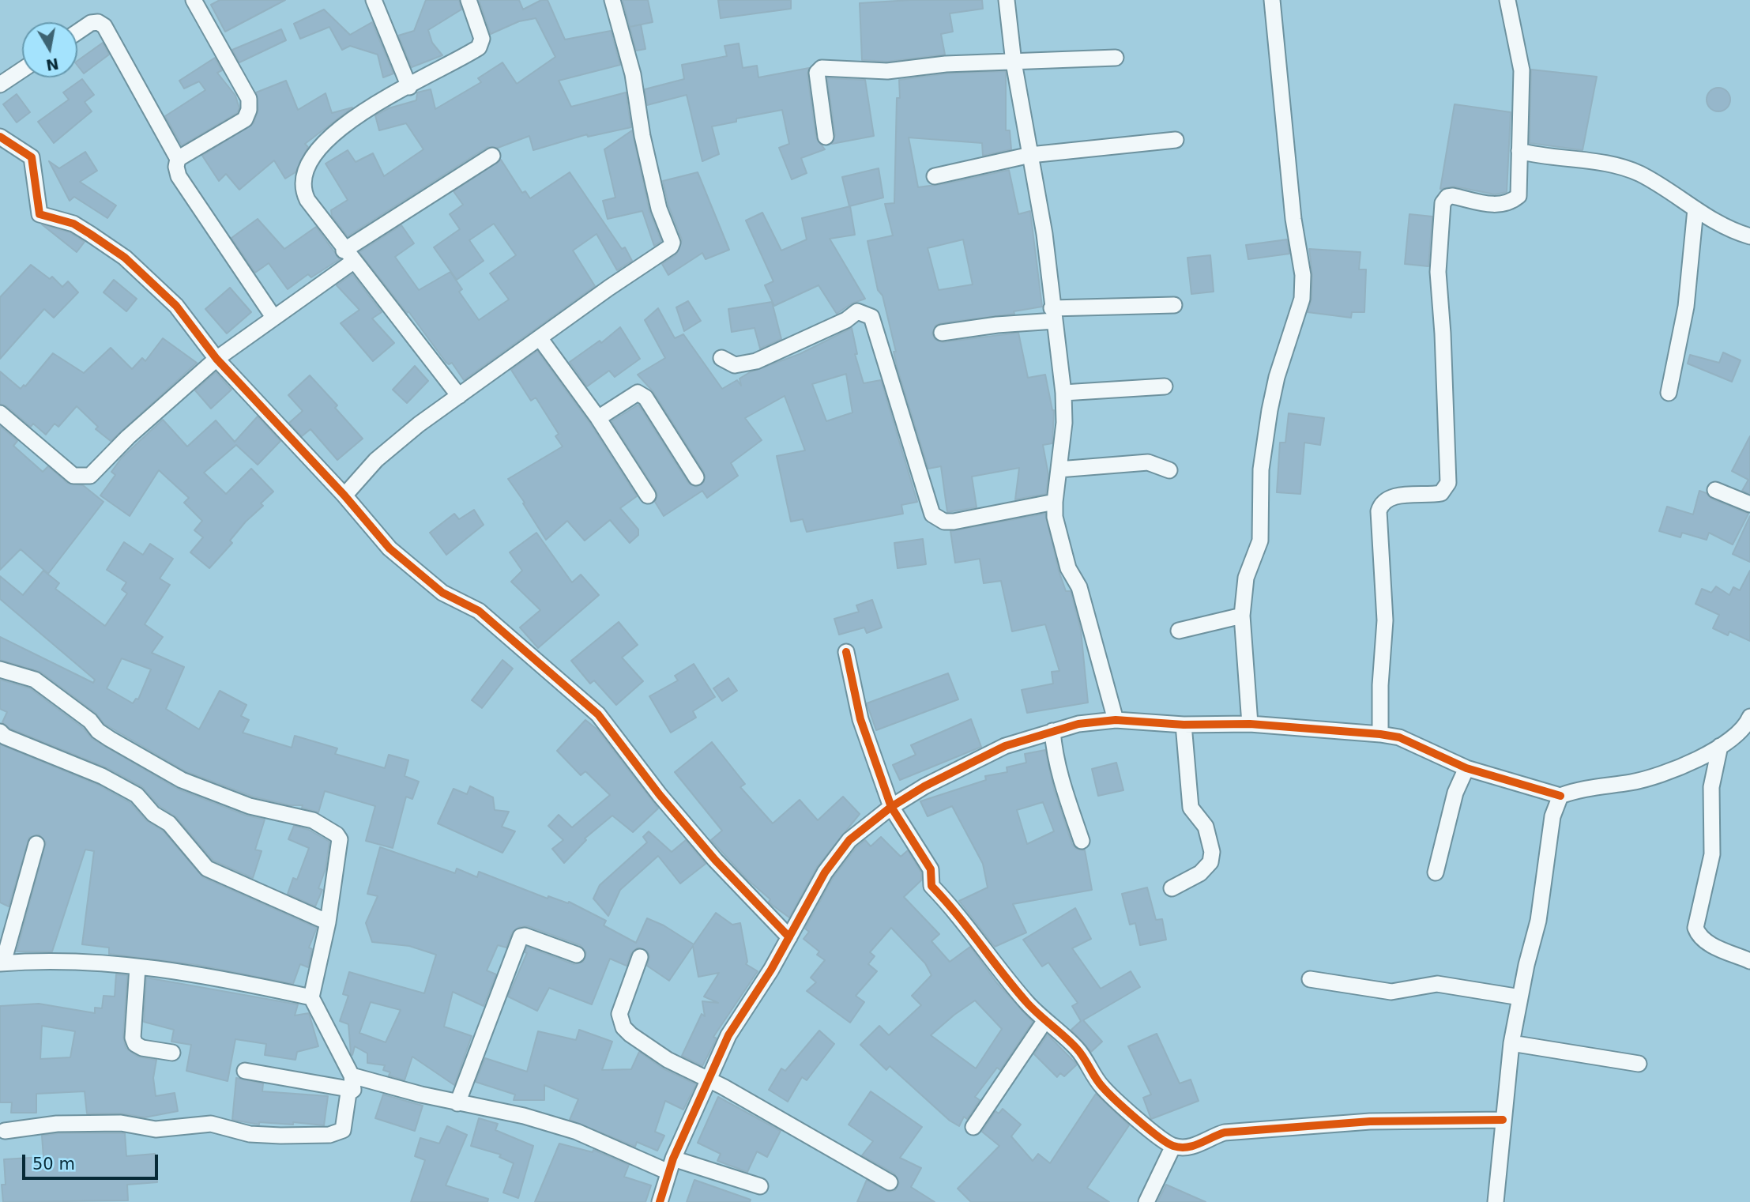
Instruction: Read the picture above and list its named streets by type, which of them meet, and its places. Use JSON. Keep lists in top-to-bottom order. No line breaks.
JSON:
{"scale_bar":"50 m","north":"bottom"}
